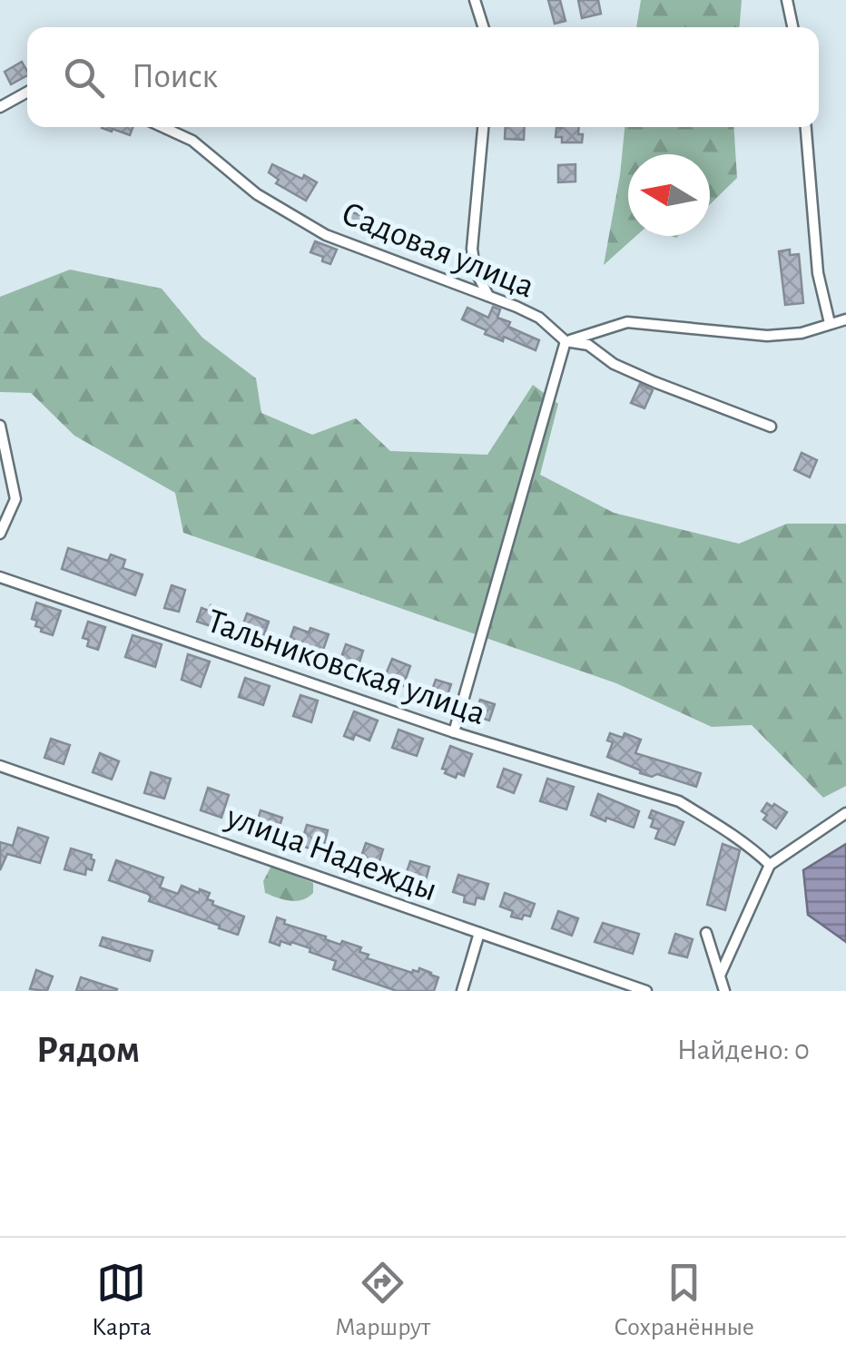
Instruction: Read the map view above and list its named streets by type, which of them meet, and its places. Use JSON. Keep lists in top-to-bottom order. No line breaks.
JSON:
{"streets":{"street":["Садовая улица","Тальниковская улица","улица Надежды"]},"north":"left","page":{"search":"Поиск","heading":["Рядом","Найдено: 0"],"nav":["Карта","Маршрут","Сохранённые"]}}
